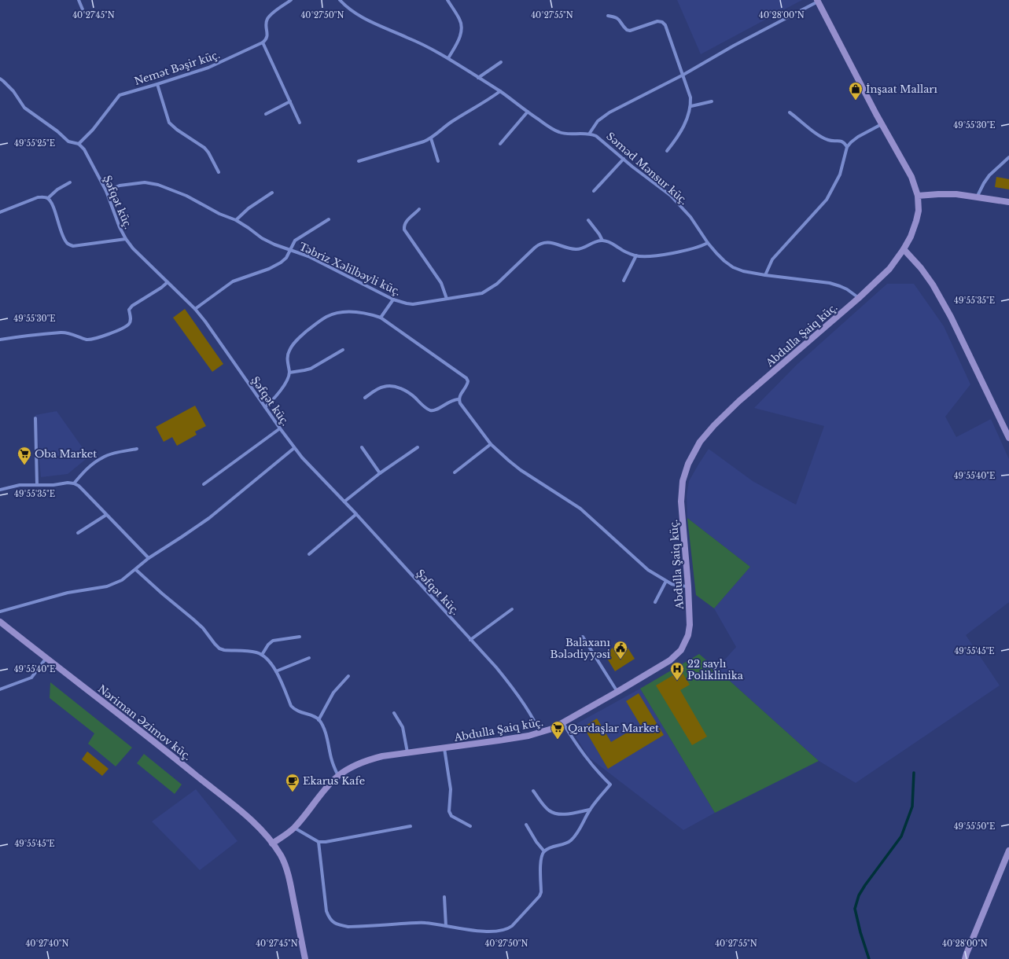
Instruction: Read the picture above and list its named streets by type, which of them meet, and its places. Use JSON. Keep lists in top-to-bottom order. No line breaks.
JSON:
{"streets":{"street":["Nemət Bəşir küç.","Səməd Mənsur küç.","Şəfqət küç.","Təbriz Xəlilbəyli küç.","Abdulla Şaiq küç.","Nəriman Əzimov küç."]},"crossings":[["Nemət Bəşir küç.","Şəfqət küç."],["Səməd Mənsur küç.","Abdulla Şaiq küç."],["Şəfqət küç.","Təbriz Xəlilbəyli küç."],["Şəfqət küç.","Abdulla Şaiq küç."],["Abdulla Şaiq küç.","Nəriman Əzimov küç."]],"places":{"shop":["İnşaat Malları"],"supermarket":["Oba Market","Qardaşlar Market"],"public building":["Balaxanı Bələdiyyəsi"],"hospital":["22 saylı Poliklinika"],"cafe":["Ekarus Kafe"]},"coordinates":["40°27'45\"N","40°27'50\"N","40°27'55\"N","40°28'00\"N","49°55'30\"E","49°55'25\"E","49°55'35\"E","49°55'40\"E","49°55'45\"E","49°55'50\"E","40°27'40\"N"]}
